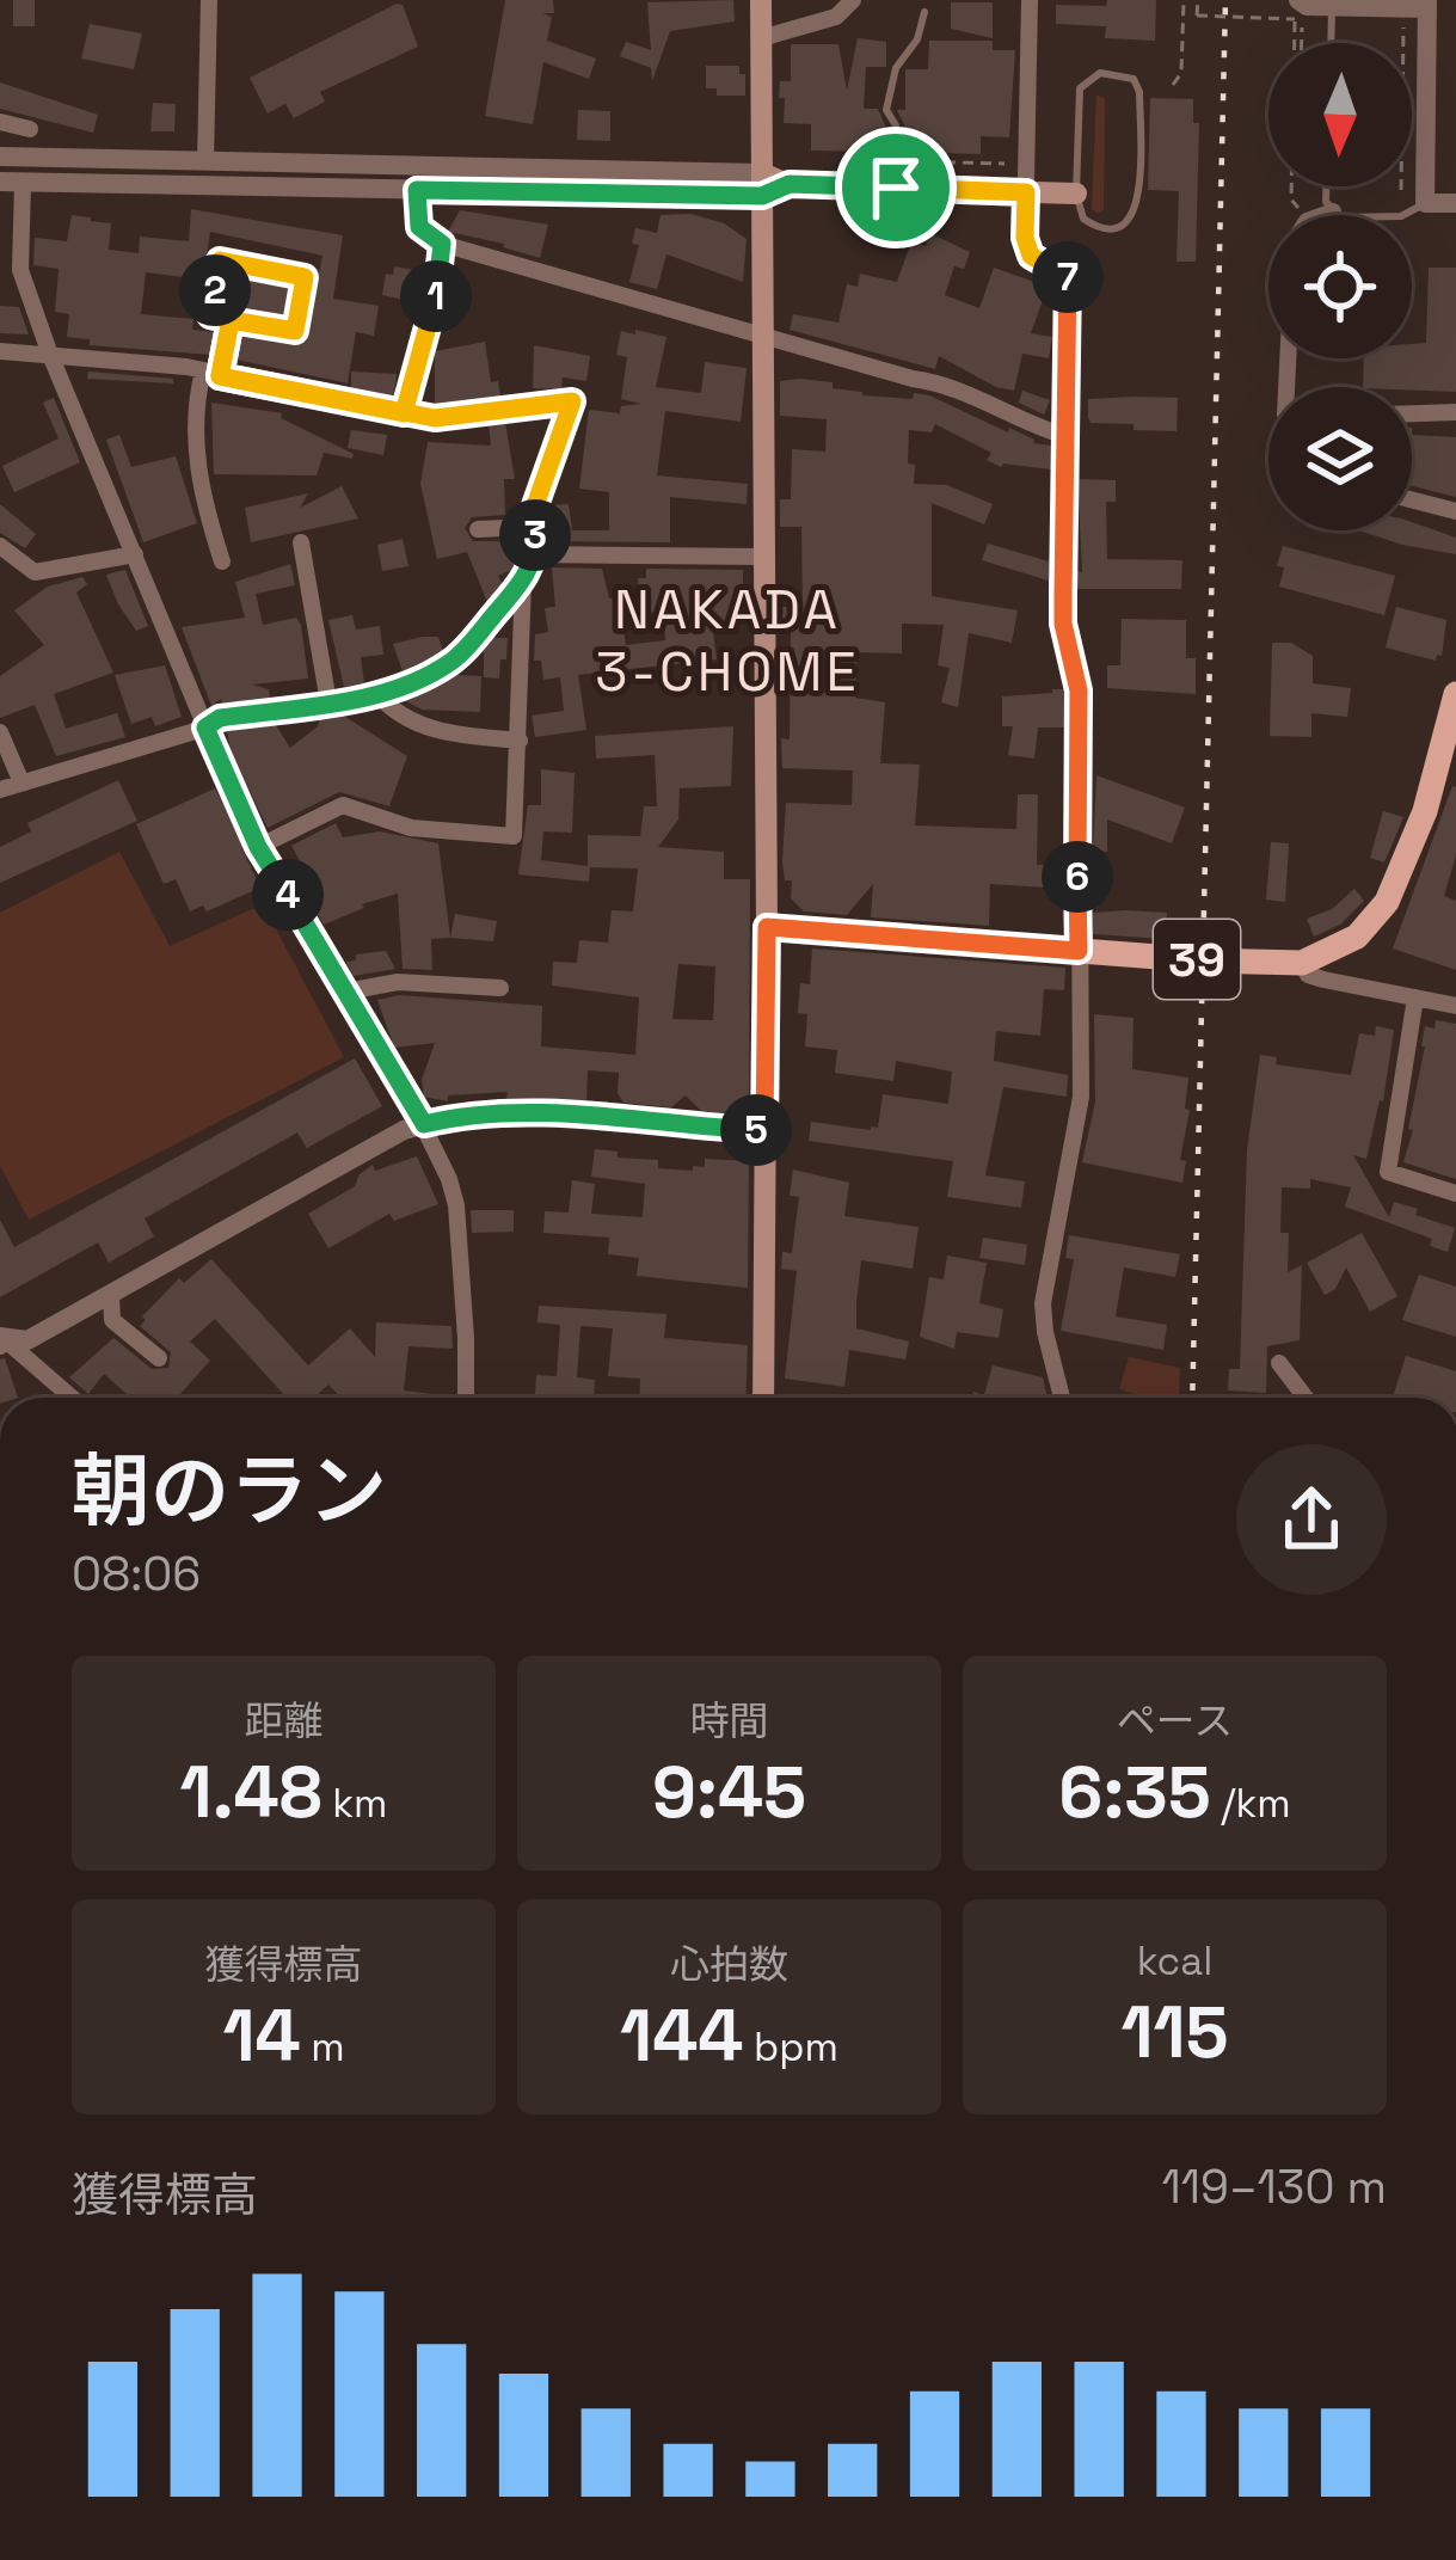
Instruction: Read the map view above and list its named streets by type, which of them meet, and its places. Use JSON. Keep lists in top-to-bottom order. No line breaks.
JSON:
{"streets":{"main road":["39"]},"districts":["NAKADA 3-CHOME"],"north":"bottom","page":{"pins":["7","2","1","3","6","4","5"],"heading":["朝のラン","08:06"],"stats":[["距離","1.48 km"],["時間","9:45"],["ペース","6:35 /km"],["獲得標高","14 m"],["心拍数","144 bpm"],["kcal","115"]],"chart":["獲得標高","119–130 m"]}}
